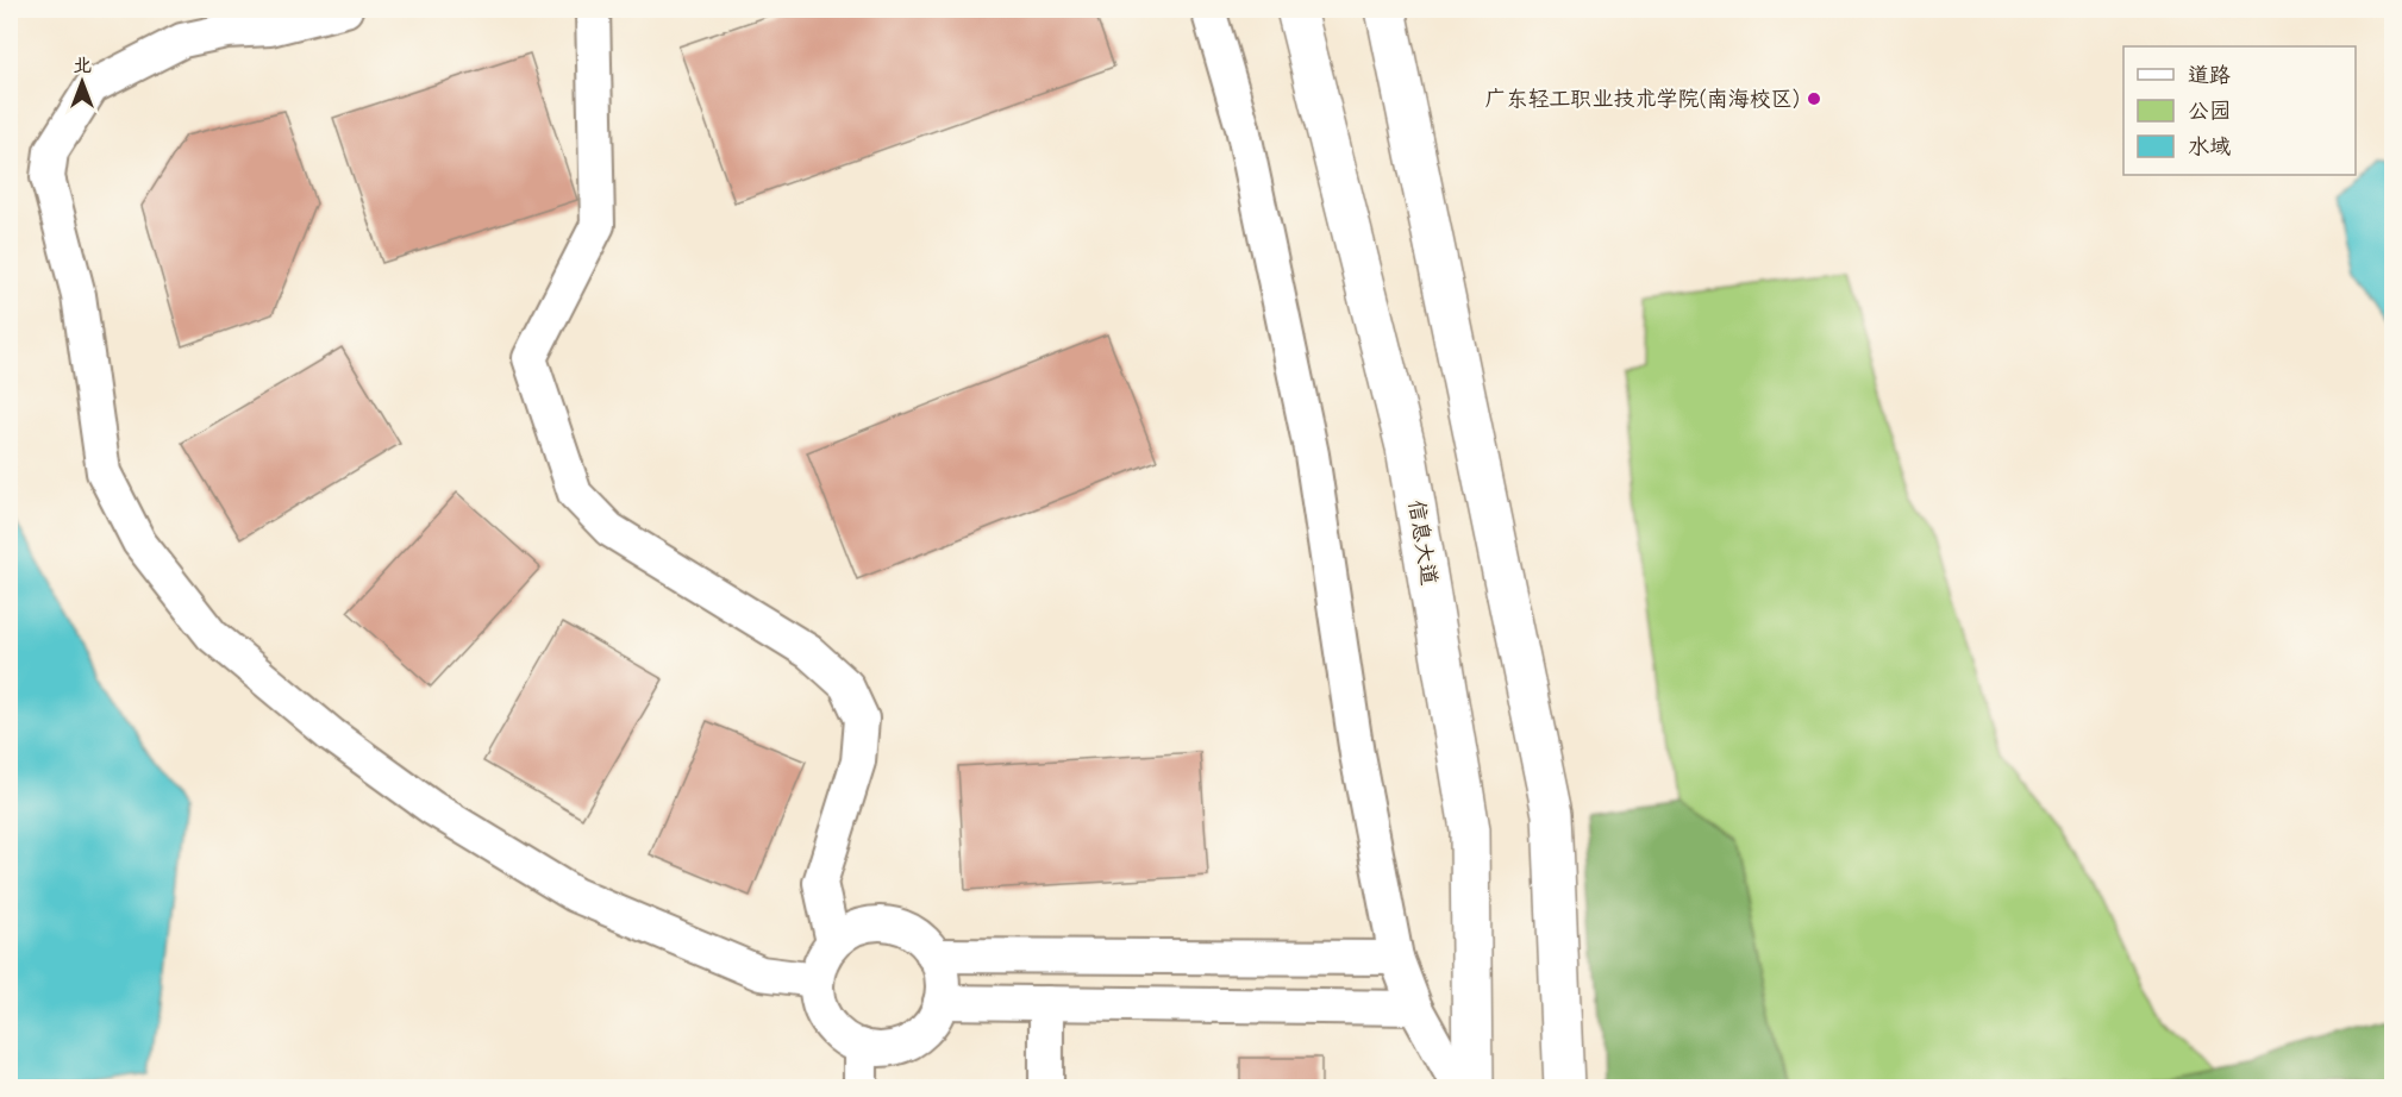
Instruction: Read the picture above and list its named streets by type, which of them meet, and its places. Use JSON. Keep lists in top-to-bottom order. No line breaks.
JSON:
{"streets":{"main road":["信息大道"]},"places":["广东轻工职业技术学院(南海校区)"],"legend":["道路","公园","水域"],"north":"top"}
